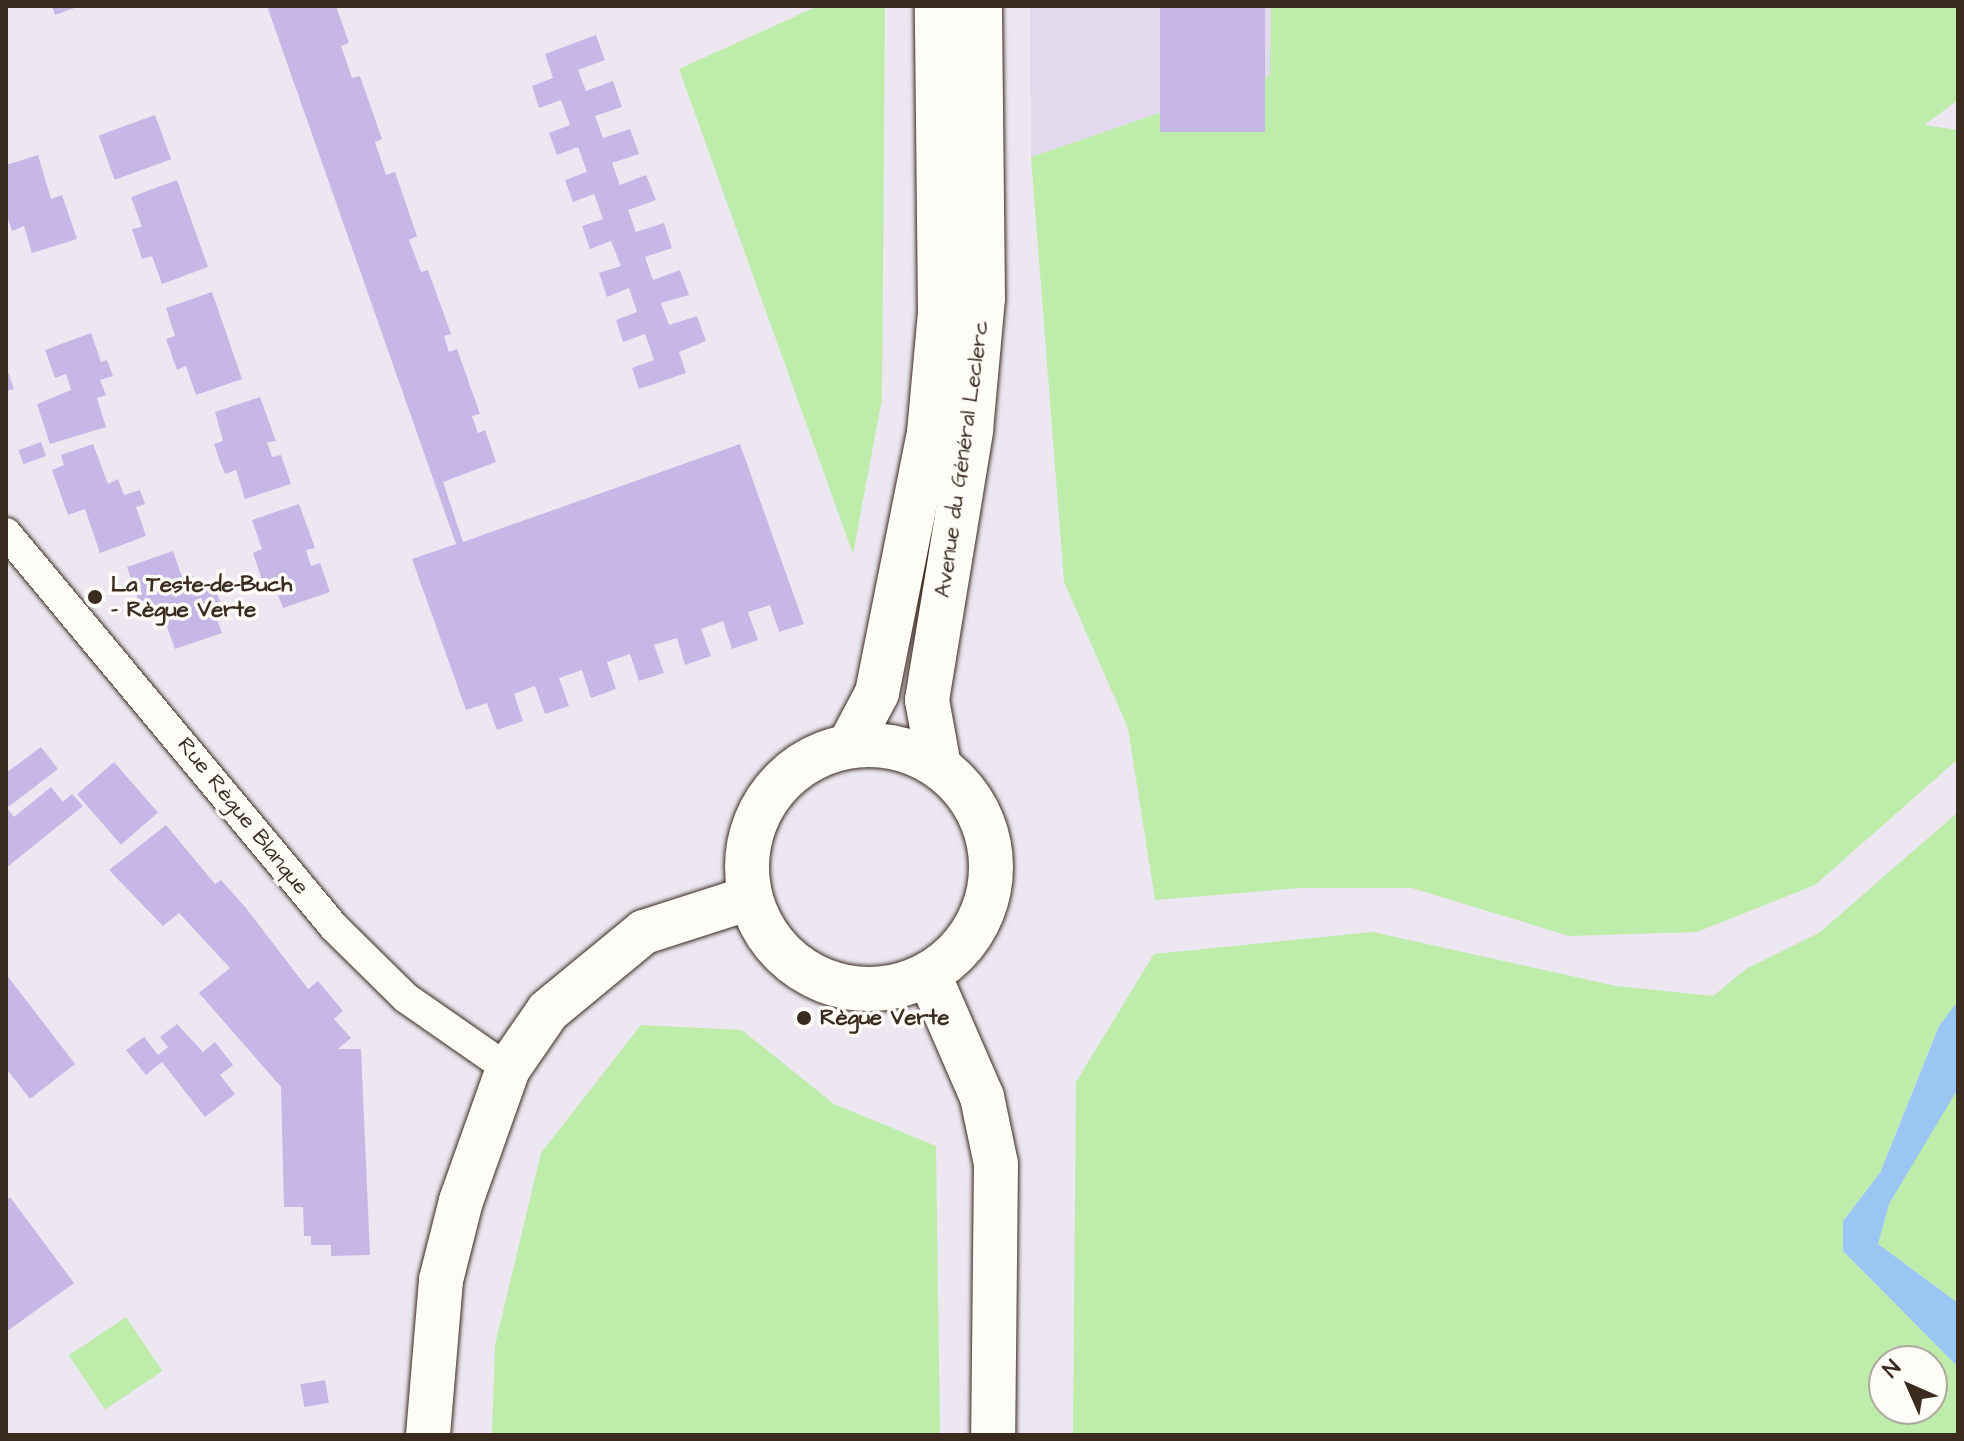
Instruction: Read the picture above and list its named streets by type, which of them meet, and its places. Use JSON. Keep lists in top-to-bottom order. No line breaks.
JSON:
{"streets":{"main road":["Avenue du Général Leclerc"],"street":["Rue Règue Blanque"]},"places":["La Teste-de-Buch - Règue Verte","Règue Verte"],"north":"top left"}
